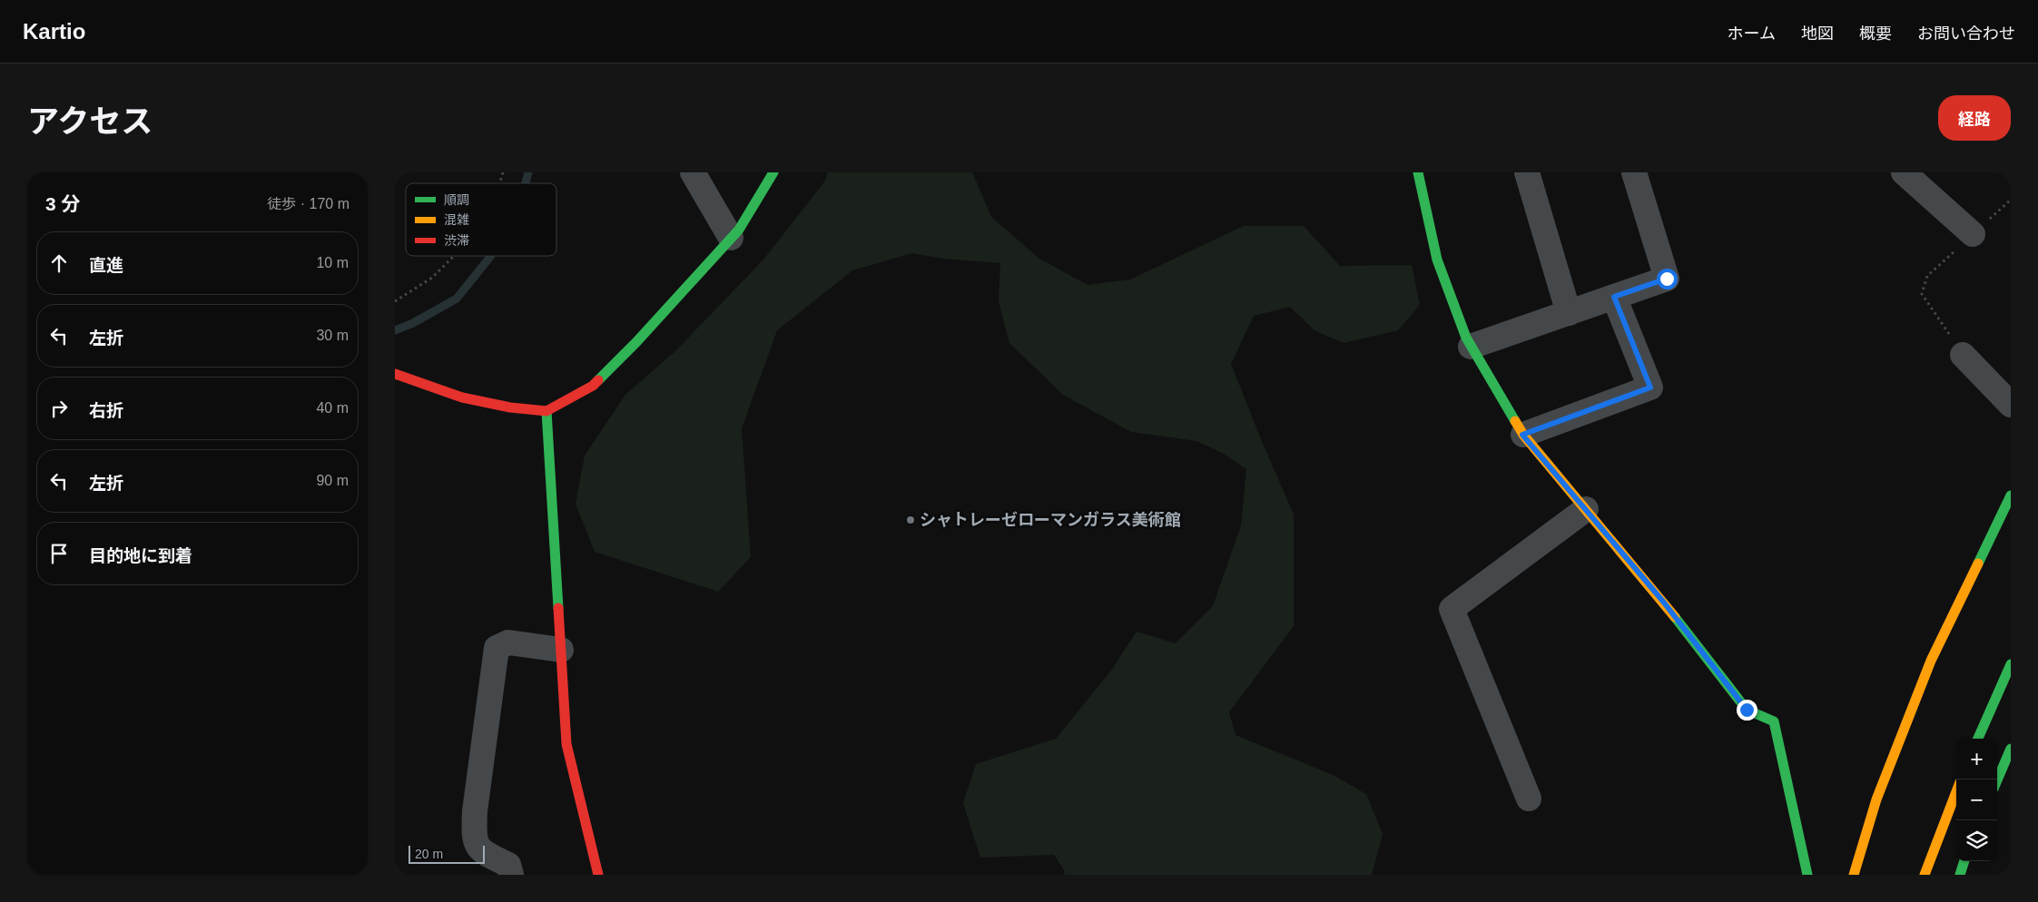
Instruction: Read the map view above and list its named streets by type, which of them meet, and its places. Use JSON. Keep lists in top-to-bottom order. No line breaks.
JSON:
{"places":["シャトレーゼローマンガラス美術館"],"legend":["順調","混雑","渋滞"],"scale_bar":"20 m","page":{"header":"Kartio","nav":["ホーム","地図","概要","お問い合わせ"],"title":"アクセス","buttons":"経路","heading":["3 分","徒歩 · 170 m"],"list":[["直進","10 m"],["左折","30 m"],["右折","40 m"],["左折","90 m"],"目的地に到着"],"map_buttons":["+","−"],"scale":"20 m"}}
